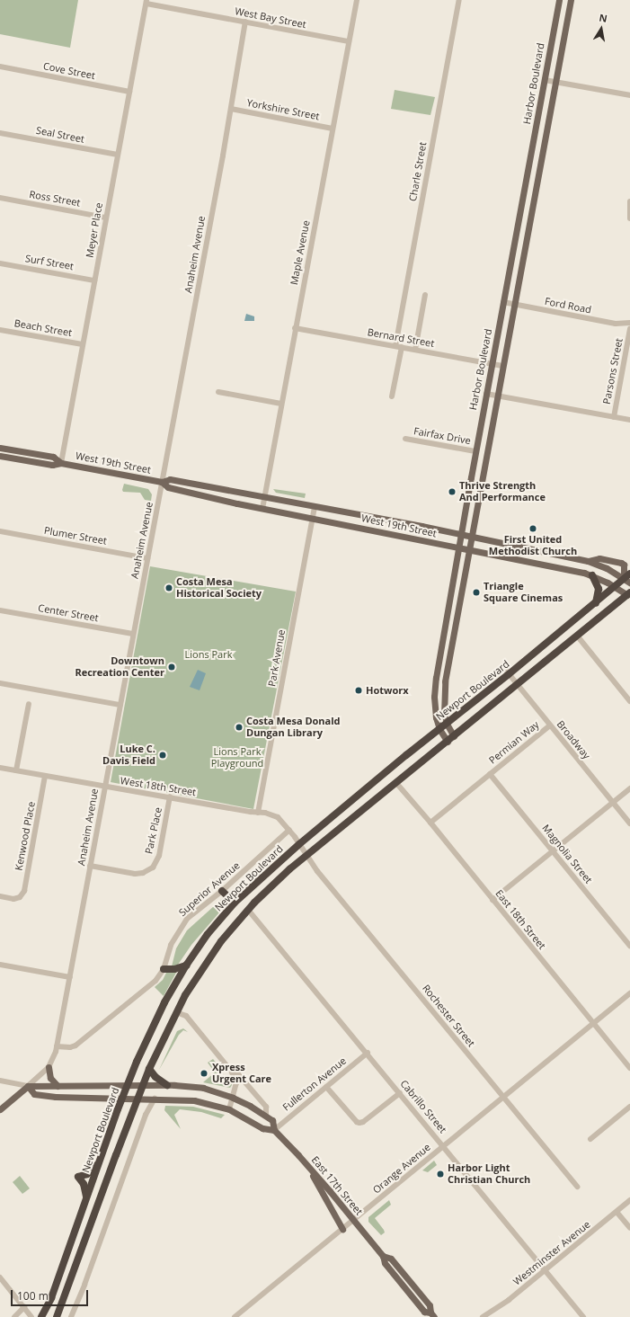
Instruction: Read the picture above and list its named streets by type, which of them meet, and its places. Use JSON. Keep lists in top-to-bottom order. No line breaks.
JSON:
{"streets":{"highway":["Newport Boulevard"],"main road":["Harbor Boulevard","West 19th Street","East 17th Street"],"street":["West Bay Street","Cove Street","Yorkshire Street","Seal Street","Charle Street","Ross Street","Meyer Place","Maple Avenue","Anaheim Avenue","Surf Street","Ford Road","Beach Street","Bernard Street","Parsons Street","Fairfax Drive","Plumer Street","Center Street","Park Avenue","Broadway","Permian Way","West 18th Street","Park Place","Kenwood Place","Magnolia Street","Superior Avenue","East 18th Street","Rochester Street","Fullerton Avenue","Cabrillo Street","Orange Avenue","Westminster Avenue"]},"crossings":[["West Bay Street","Meyer Place"],["West Bay Street","Maple Avenue"],["West Bay Street","Anaheim Avenue"],["Cove Street","Meyer Place"],["Harbor Boulevard","Ford Road"],["Harbor Boulevard","Bernard Street"],["Harbor Boulevard","Fairfax Drive"],["Harbor Boulevard","West 19th Street"],["Harbor Boulevard","Newport Boulevard"],["Yorkshire Street","Maple Avenue"],["Yorkshire Street","Anaheim Avenue"],["Seal Street","Meyer Place"],["Charle Street","Bernard Street"],["Ross Street","Meyer Place"],["Meyer Place","Surf Street"],["Meyer Place","Beach Street"],["Meyer Place","West 19th Street"],["Maple Avenue","Bernard Street"],["Maple Avenue","West 19th Street"],["Anaheim Avenue","West 19th Street"],["Anaheim Avenue","Plumer Street"],["Anaheim Avenue","Center Street"],["Anaheim Avenue","West 18th Street"],["Anaheim Avenue","Park Place"],["Anaheim Avenue","Superior Avenue"],["West 19th Street","Park Avenue"],["West 19th Street","Newport Boulevard"],["Park Avenue","West 18th Street"],["Newport Boulevard","Broadway"],["Newport Boulevard","West 18th Street"],["Newport Boulevard","Rochester Street"],["Newport Boulevard","East 17th Street"],["Broadway","Permian Way"],["Permian Way","Magnolia Street"],["Permian Way","East 18th Street"],["West 18th Street","Park Place"],["West 18th Street","Kenwood Place"],["West 18th Street","Superior Avenue"],["West 18th Street","Rochester Street"],["East 18th Street","Orange Avenue"],["Rochester Street","Orange Avenue"],["Fullerton Avenue","Cabrillo Street"],["Fullerton Avenue","East 17th Street"],["Cabrillo Street","Orange Avenue"],["Cabrillo Street","Westminster Avenue"],["Orange Avenue","East 17th Street"]],"parks":["Lions Park","Lions Park Playground"],"places":["Thrive Strength And Performance","First United Methodist Church","Costa Mesa Historical Society","Triangle Square Cinemas","Downtown Recreation Center","Hotworx","Costa Mesa Donald Dungan Library","Luke C. Davis Field","Xpress Urgent Care","Harbor Light Christian Church"],"scale_bar":"100 m","north":"top"}
